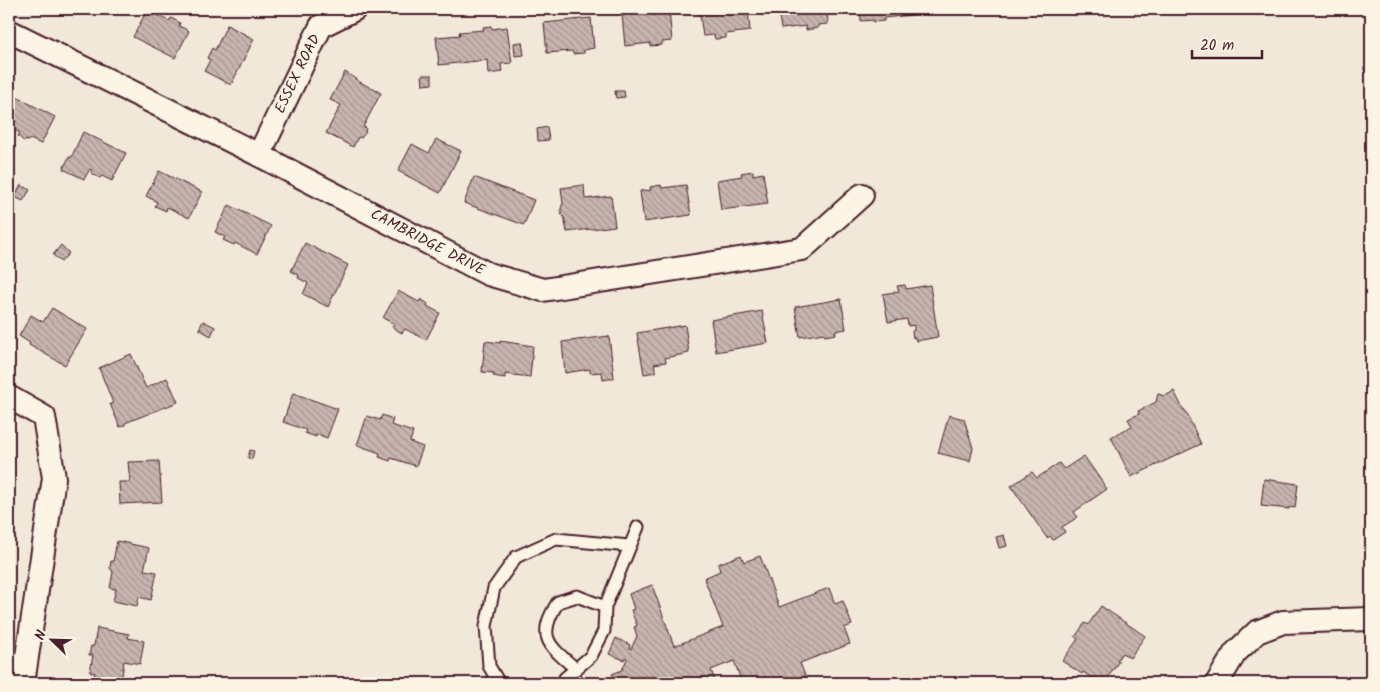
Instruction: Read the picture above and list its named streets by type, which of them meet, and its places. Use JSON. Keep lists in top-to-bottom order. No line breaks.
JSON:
{"streets":{"street":["ESSEX ROAD","CAMBRIDGE DRIVE"]},"crossings":[["ESSEX ROAD","CAMBRIDGE DRIVE"]],"scale_bar":"20 m","north":"top left"}
